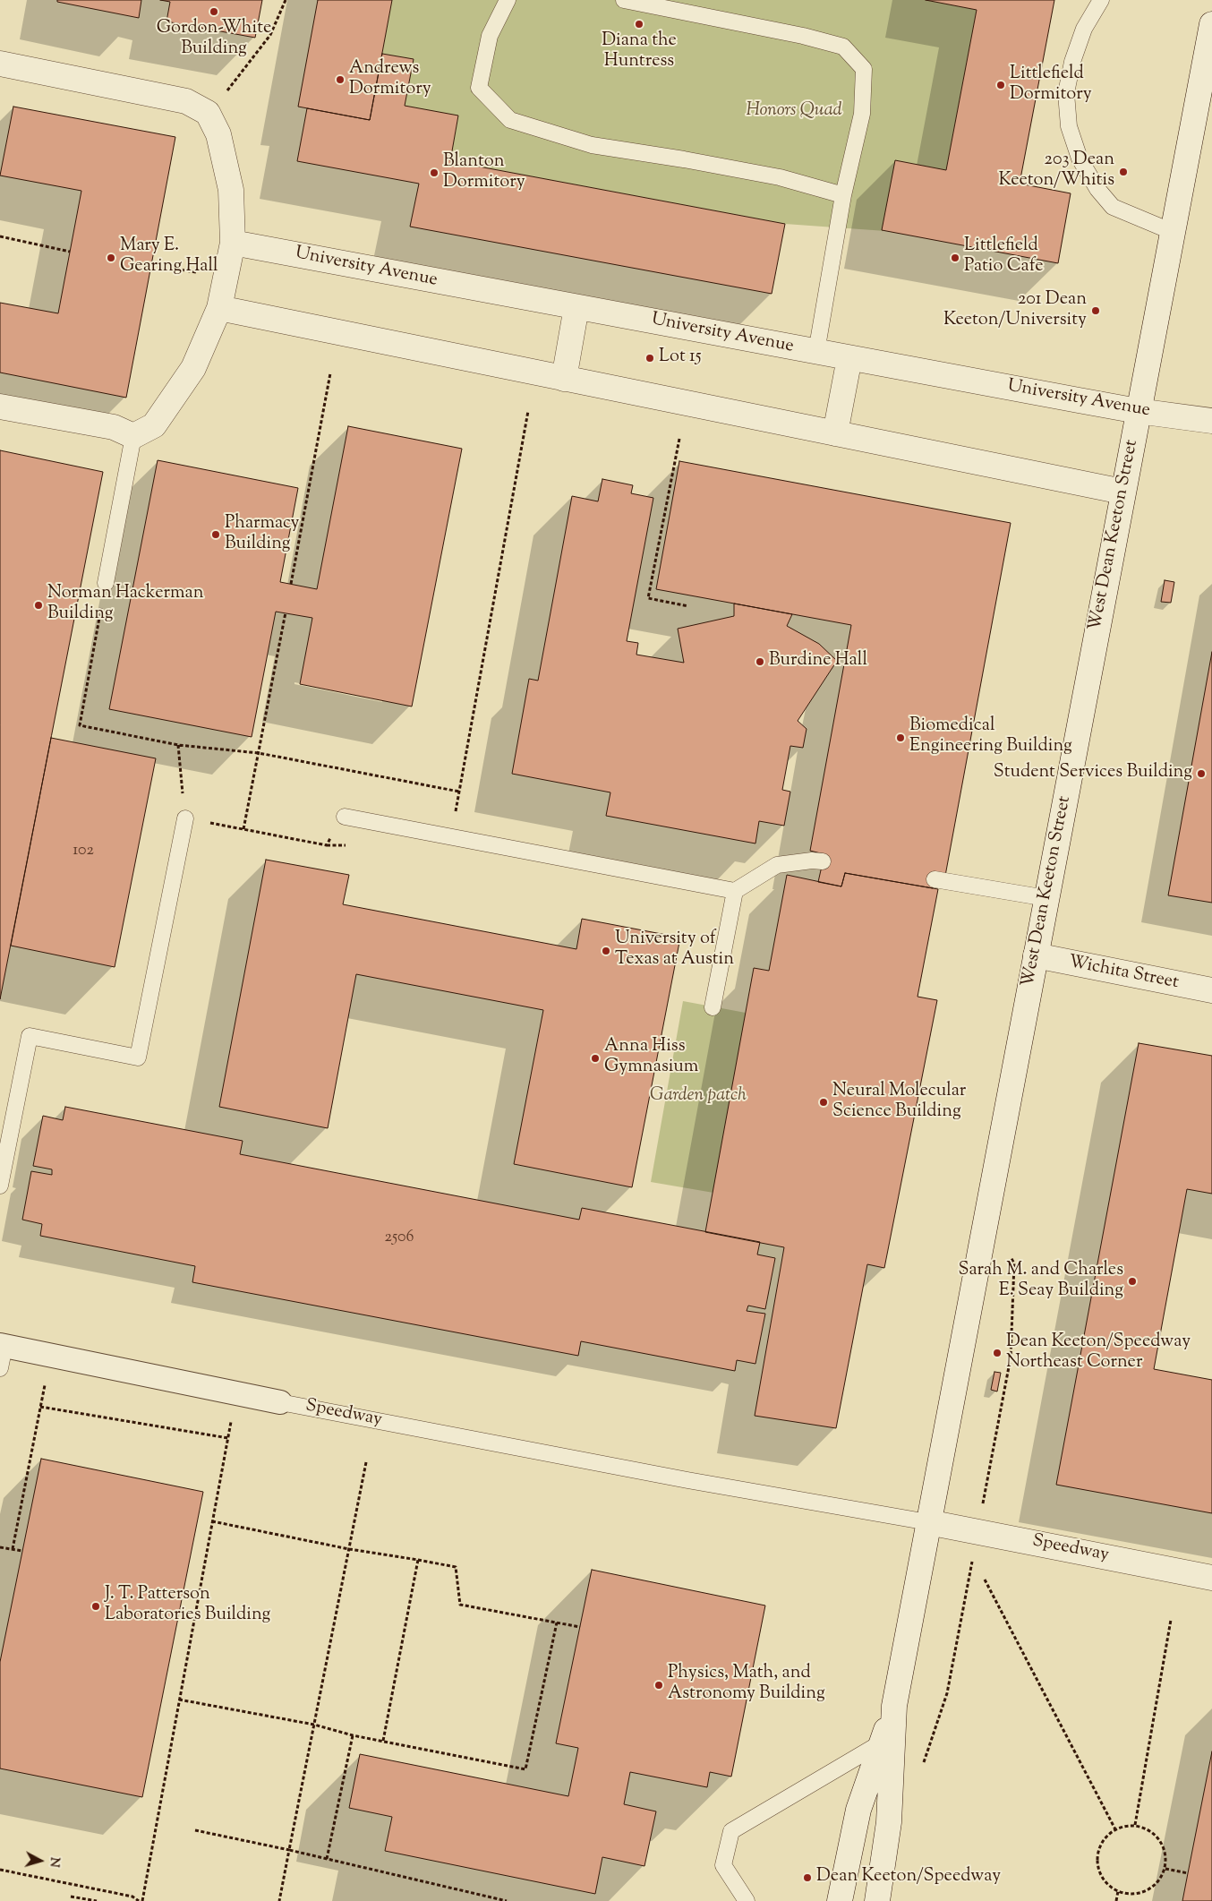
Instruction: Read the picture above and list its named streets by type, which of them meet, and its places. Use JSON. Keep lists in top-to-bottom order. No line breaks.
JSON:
{"streets":{"street":["University Avenue","West Dean Keeton Street","Wichita Street","Speedway"]},"crossings":[["University Avenue","West Dean Keeton Street"],["West Dean Keeton Street","Wichita Street"],["West Dean Keeton Street","Speedway"]],"parks":["Honors Quad","Garden patch"],"places":["Gordon-White Building","Diana the Huntress","Andrews Dormitory","Littlefield Dormitory","203 Dean Keeton/Whitis","Blanton Dormitory","Mary E. Gearing Hall","Littlefield Patio Cafe","201 Dean Keeton/University","Lot 15","Pharmacy Building","Norman Hackerman Building","Burdine Hall","Biomedical Engineering Building","Student Services Building","University of Texas at Austin","Anna Hiss Gymnasium","Neural Molecular Science Building","Sarah M. and Charles E. Seay Building","Dean Keeton/Speedway Northeast Corner","J. T. Patterson Laboratories Building","Physics, Math, and Astronomy Building","Dean Keeton/Speedway"],"house_numbers":["102","2506"],"north":"right"}
